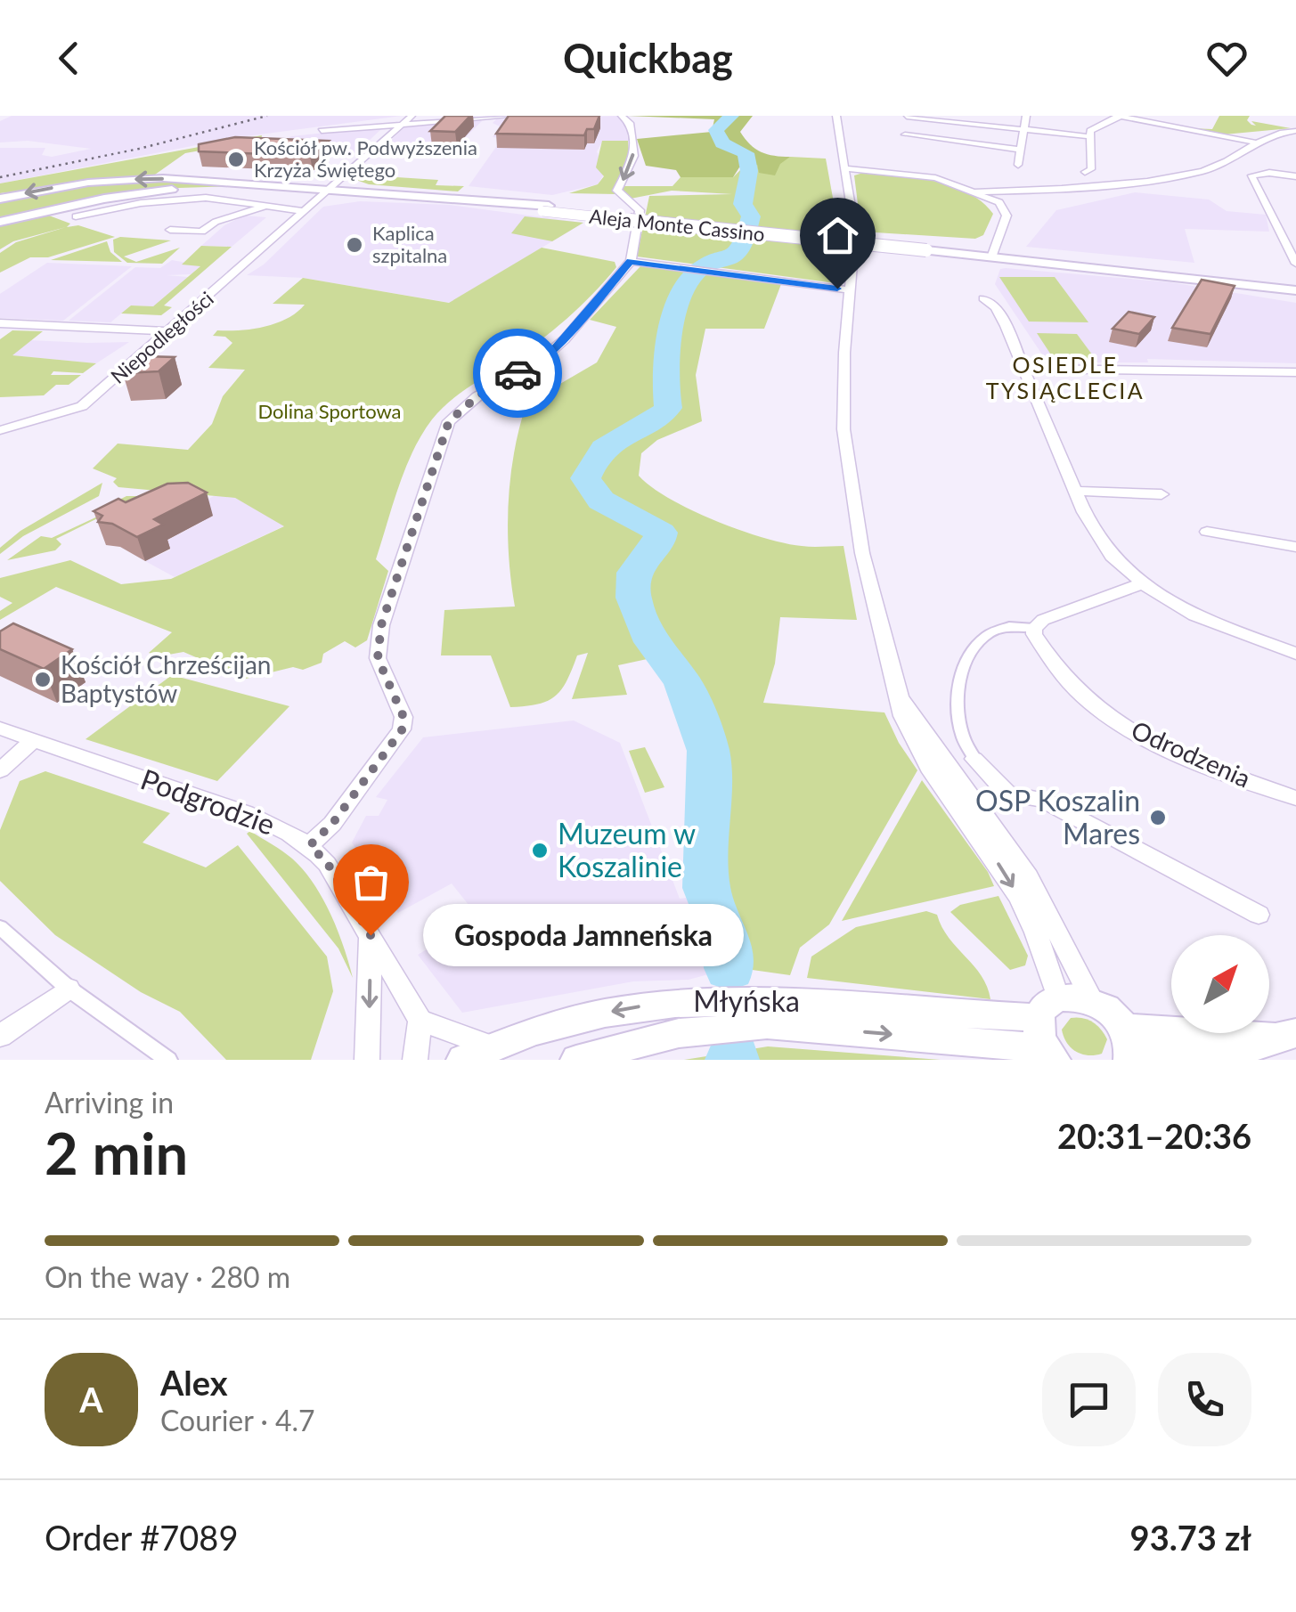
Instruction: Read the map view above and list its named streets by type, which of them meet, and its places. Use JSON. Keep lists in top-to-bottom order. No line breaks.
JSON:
{"streets":{"street":["Aleja Monte Cassino","Niepodległości","Odrodzenia","Podgrodzie","Młyńska"]},"crossings":[["Aleja Monte Cassino","Niepodległości"]],"districts":["OSIEDLE TYSIĄCLECIA"],"parks":["Dolina Sportowa"],"places":["Kościół pw. Podwyższenia Krzyża Świętego","Kaplica szpitalna","Kościół Chrześcijan Baptystów","OSP Koszalin Mares","Muzeum w Koszalinie","Gospoda Jamneńska"],"north":"top right","page":{"header":"Quickbag","bubble":"Gospoda Jamneńska","heading":["2 min","Arriving in","20:31–20:36"],"panel":["Alex","Courier · 4.7","Order #7089","93.73 zł"],"bar":"On the way · 280 m","round":"A"}}
